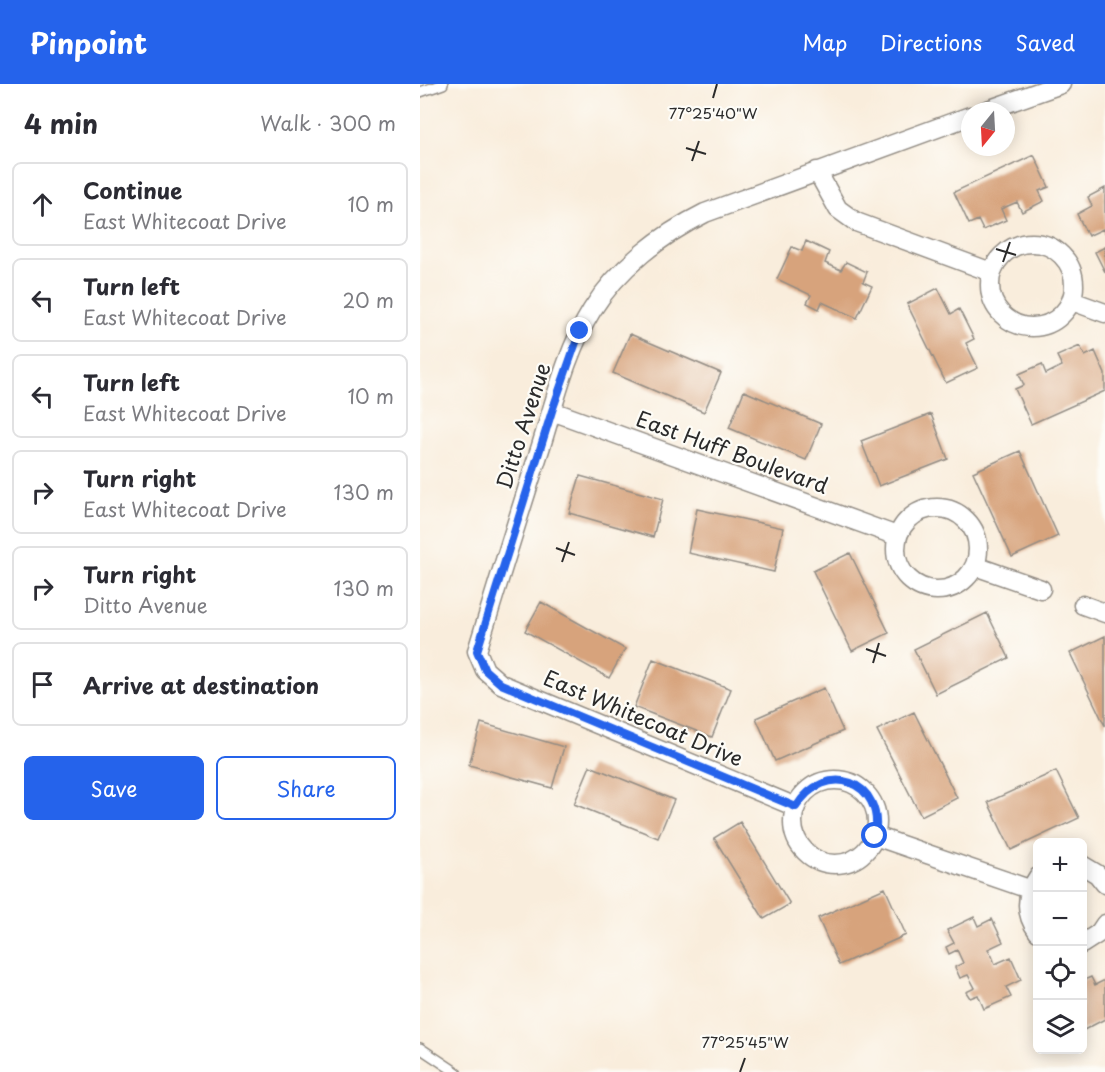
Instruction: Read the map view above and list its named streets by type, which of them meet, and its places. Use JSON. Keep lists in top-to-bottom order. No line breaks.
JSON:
{"streets":{"street":["Ditto Avenue","East Huff Boulevard","East Whitecoat Drive"]},"crossings":[["Ditto Avenue","East Huff Boulevard"],["Ditto Avenue","East Whitecoat Drive"]],"north":"bottom","page":{"header":"Pinpoint","nav":["Map","Directions","Saved"],"heading":["4 min","Walk · 300 m"],"list":[["Continue","East Whitecoat Drive","10 m"],["Turn left","East Whitecoat Drive","20 m"],["Turn left","East Whitecoat Drive","10 m"],["Turn right","East Whitecoat Drive","130 m"],["Turn right","Ditto Avenue","130 m"],"Arrive at destination"],"buttons":["Save","Share"],"map_buttons":["+","−"]},"coordinates":["77°25'40\"W","77°25'45\"W"]}
